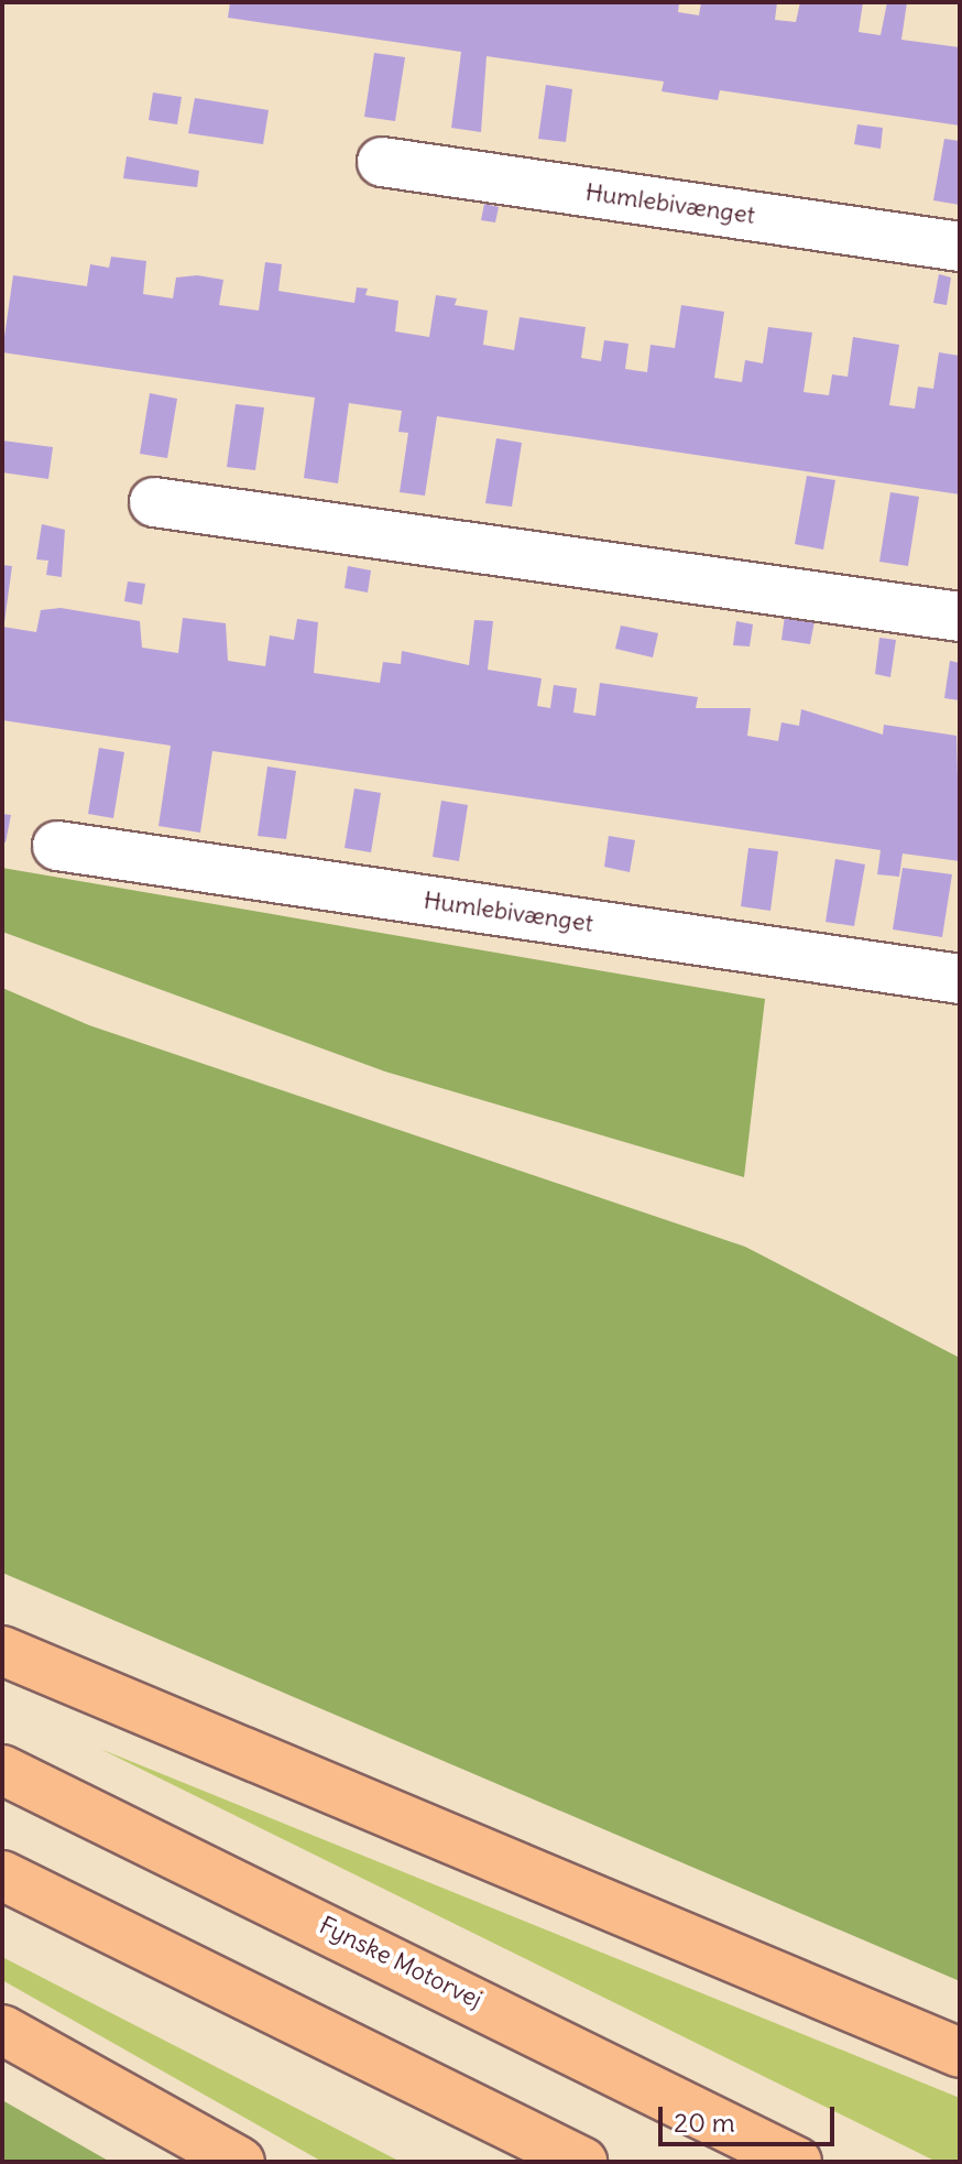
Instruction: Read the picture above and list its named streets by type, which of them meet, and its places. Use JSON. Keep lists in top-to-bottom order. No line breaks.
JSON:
{"streets":{"highway":["Fynske Motorvej"],"street":["Humlebivænget"]},"scale_bar":"20 m"}
